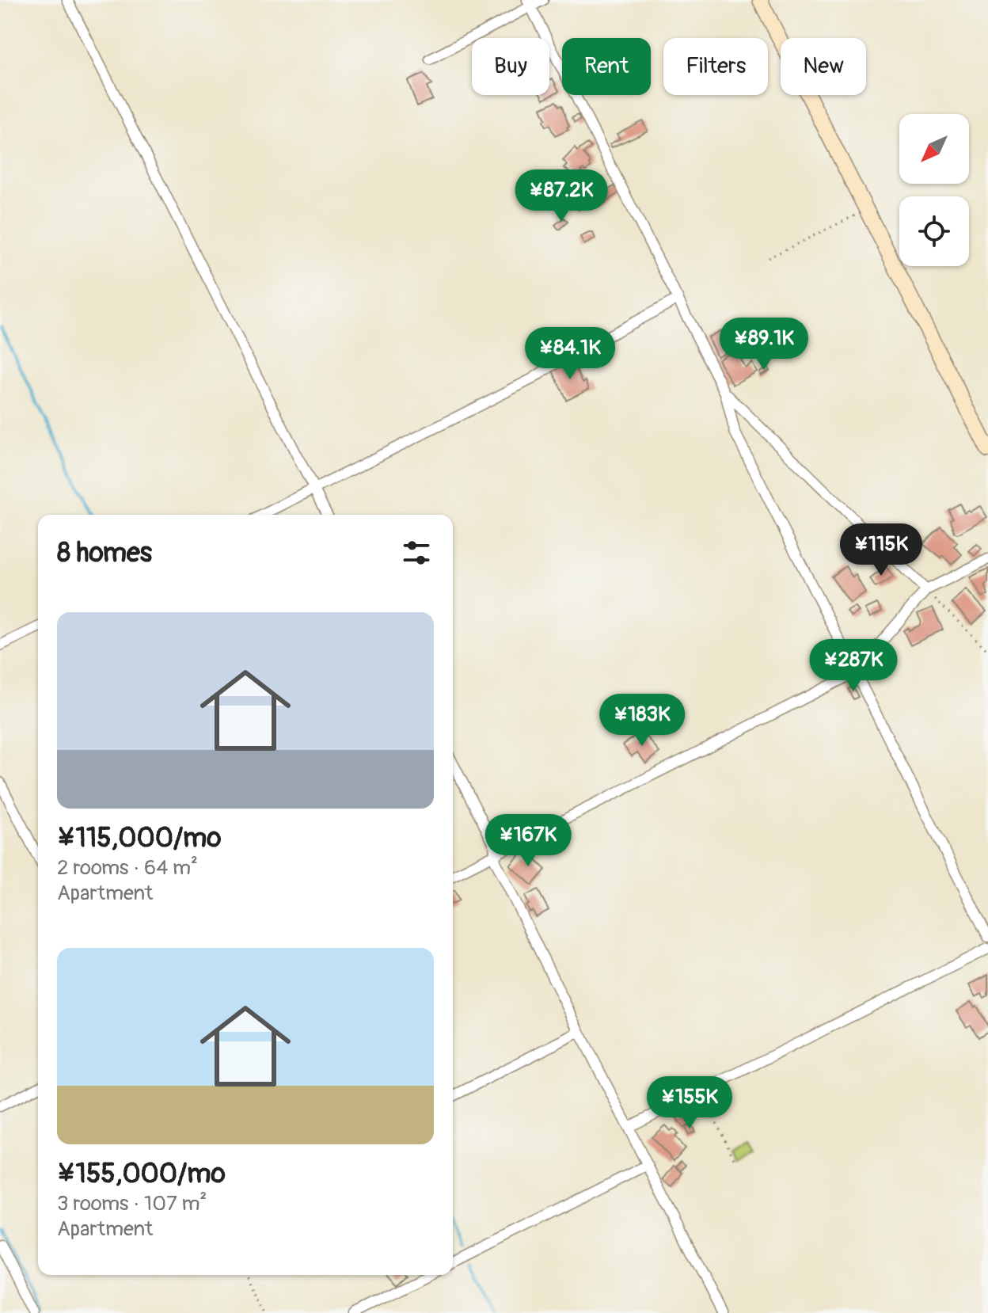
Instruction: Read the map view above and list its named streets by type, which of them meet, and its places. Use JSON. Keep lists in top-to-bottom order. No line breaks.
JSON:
{"north":"bottom left","page":{"chip":["Buy","Rent","Filters","New"],"price":["¥87.2K","¥89.1K","¥84.1K","¥115K","¥287K","¥183K","¥167K","¥155K"],"heading":"8 homes","list":[{"name":"¥115,000/mo","note":"2 rooms · 64 m² · Apartment"},{"name":"¥155,000/mo","note":"3 rooms · 107 m² · Apartment"}]}}
